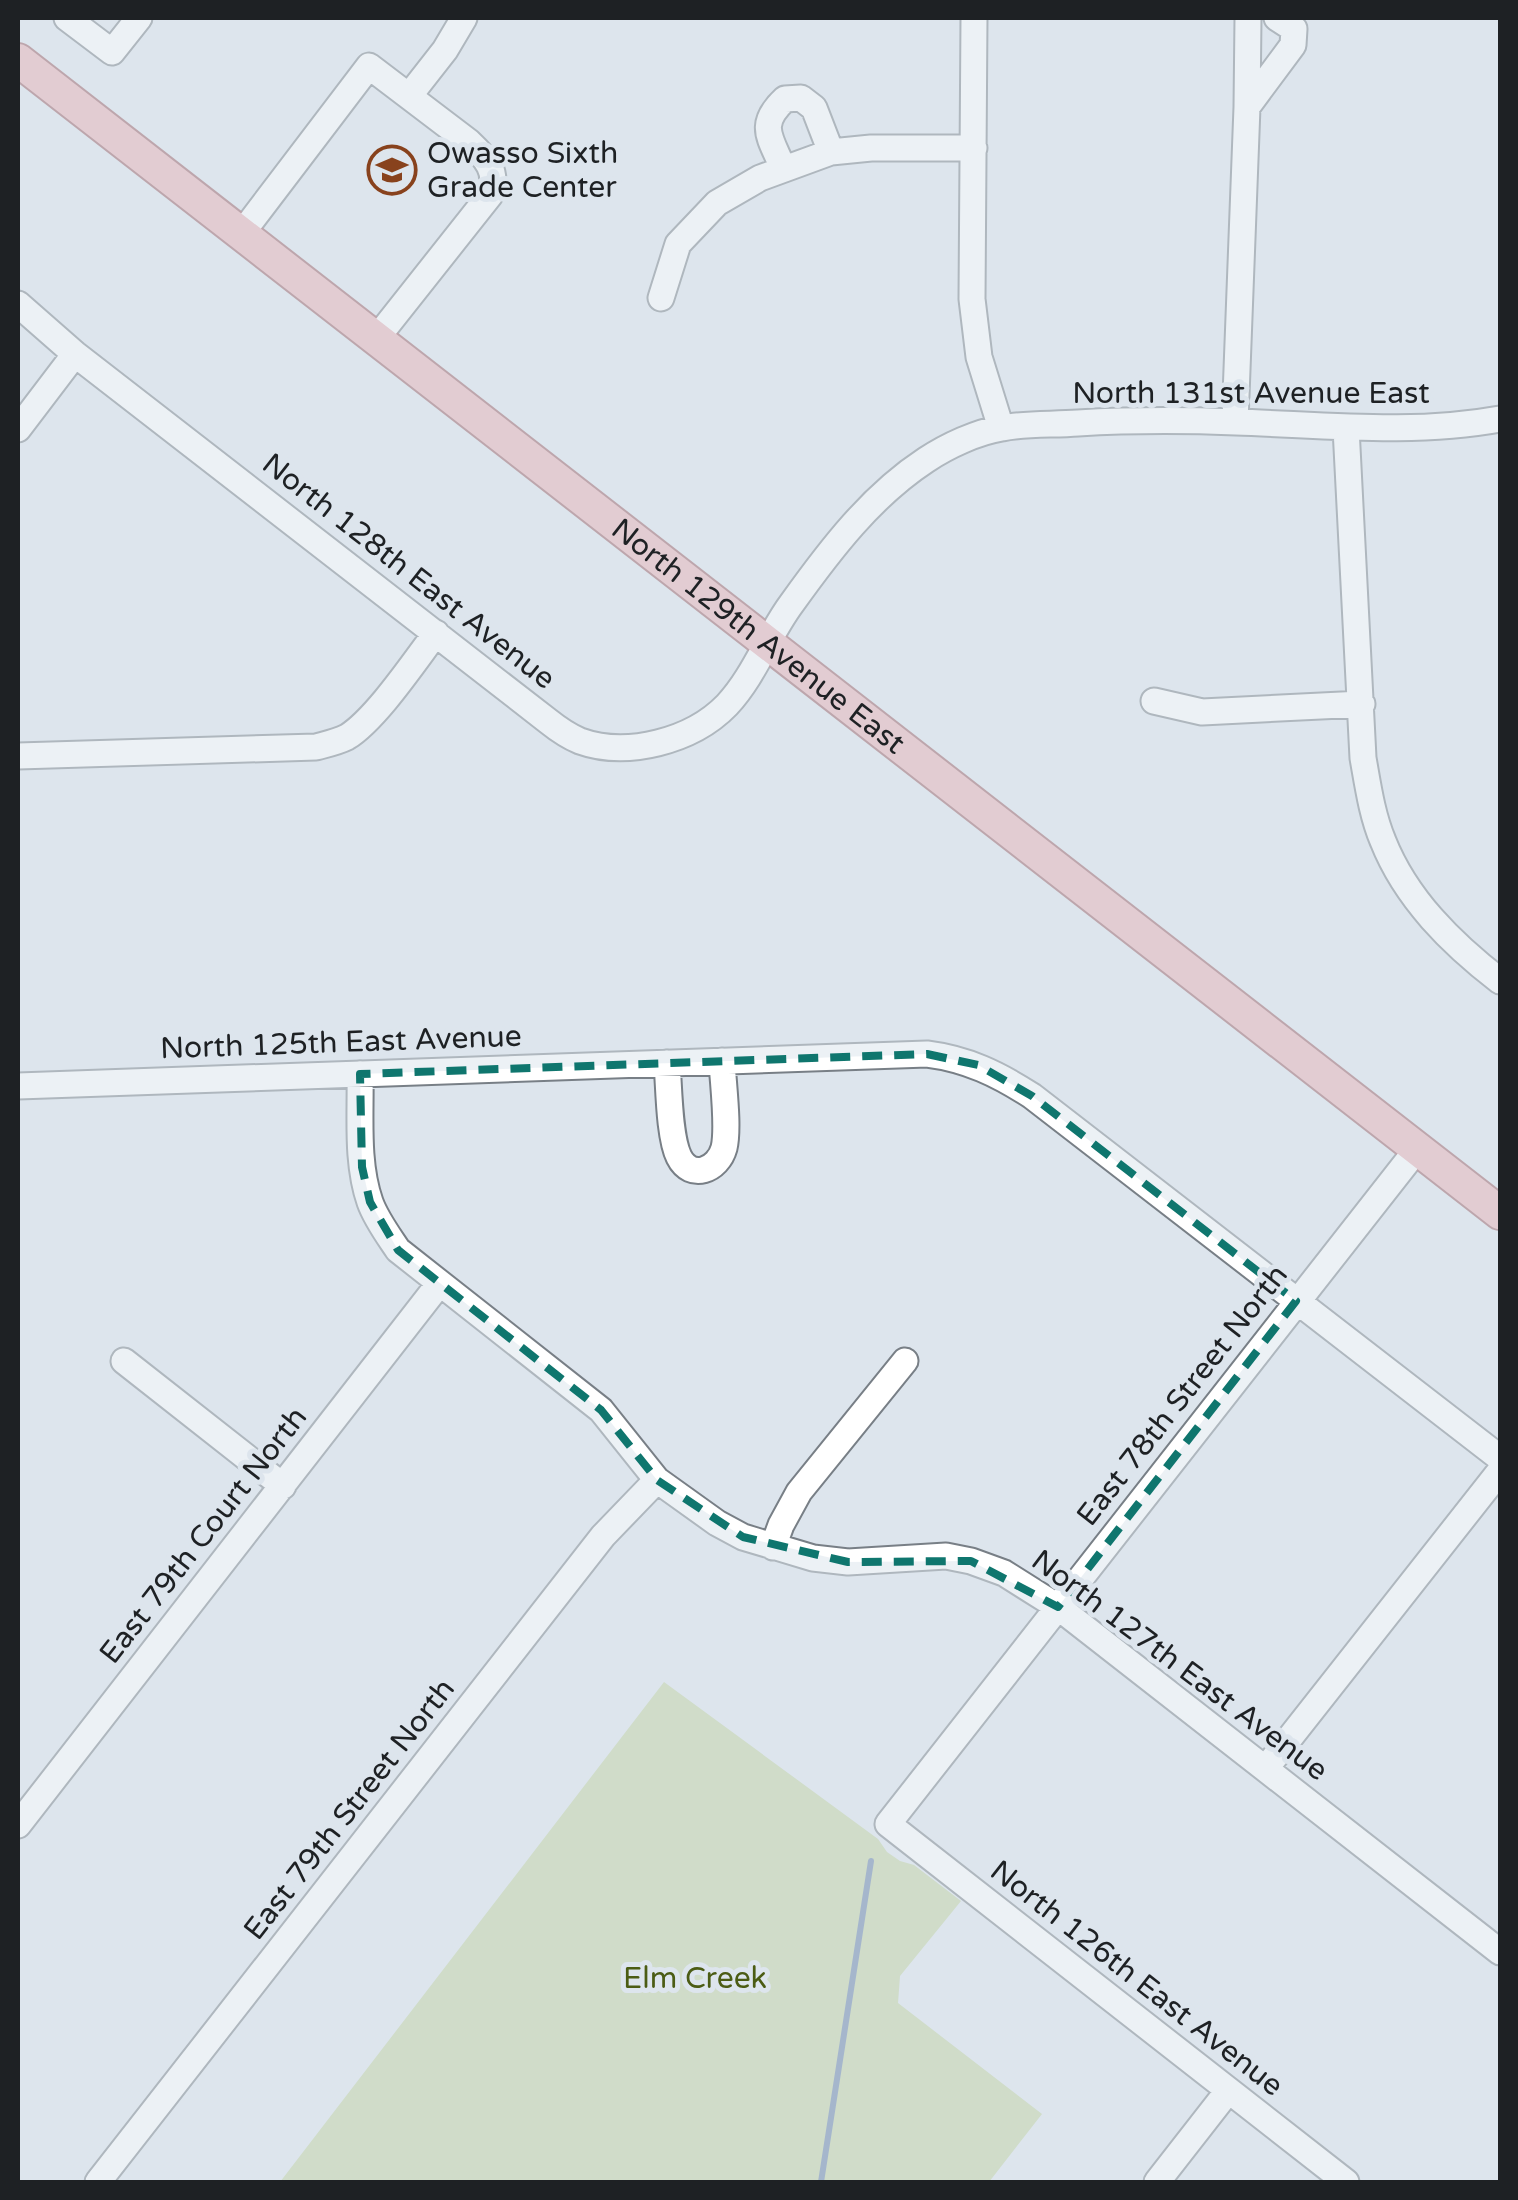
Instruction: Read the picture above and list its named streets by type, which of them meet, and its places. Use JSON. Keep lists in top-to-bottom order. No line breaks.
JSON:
{"streets":{"main road":["North 129th Avenue East"],"street":["North 131st Avenue East","North 128th East Avenue","North 125th East Avenue","East 78th Street North","East 79th Court North","North 127th East Avenue","East 79th Street North","North 126th East Avenue"]},"crossings":[["North 131st Avenue East","North 128th East Avenue"],["North 131st Avenue East","North 129th Avenue East"],["North 128th East Avenue","North 129th Avenue East"],["North 129th Avenue East","East 78th Street North"],["North 125th East Avenue","East 78th Street North"],["North 125th East Avenue","North 127th East Avenue"],["East 78th Street North","North 127th East Avenue"],["East 78th Street North","North 126th East Avenue"],["East 79th Court North","North 127th East Avenue"],["North 127th East Avenue","East 79th Street North"]],"parks":["Elm Creek"],"places":{"school or university":["Owasso Sixth Grade Center"]}}
